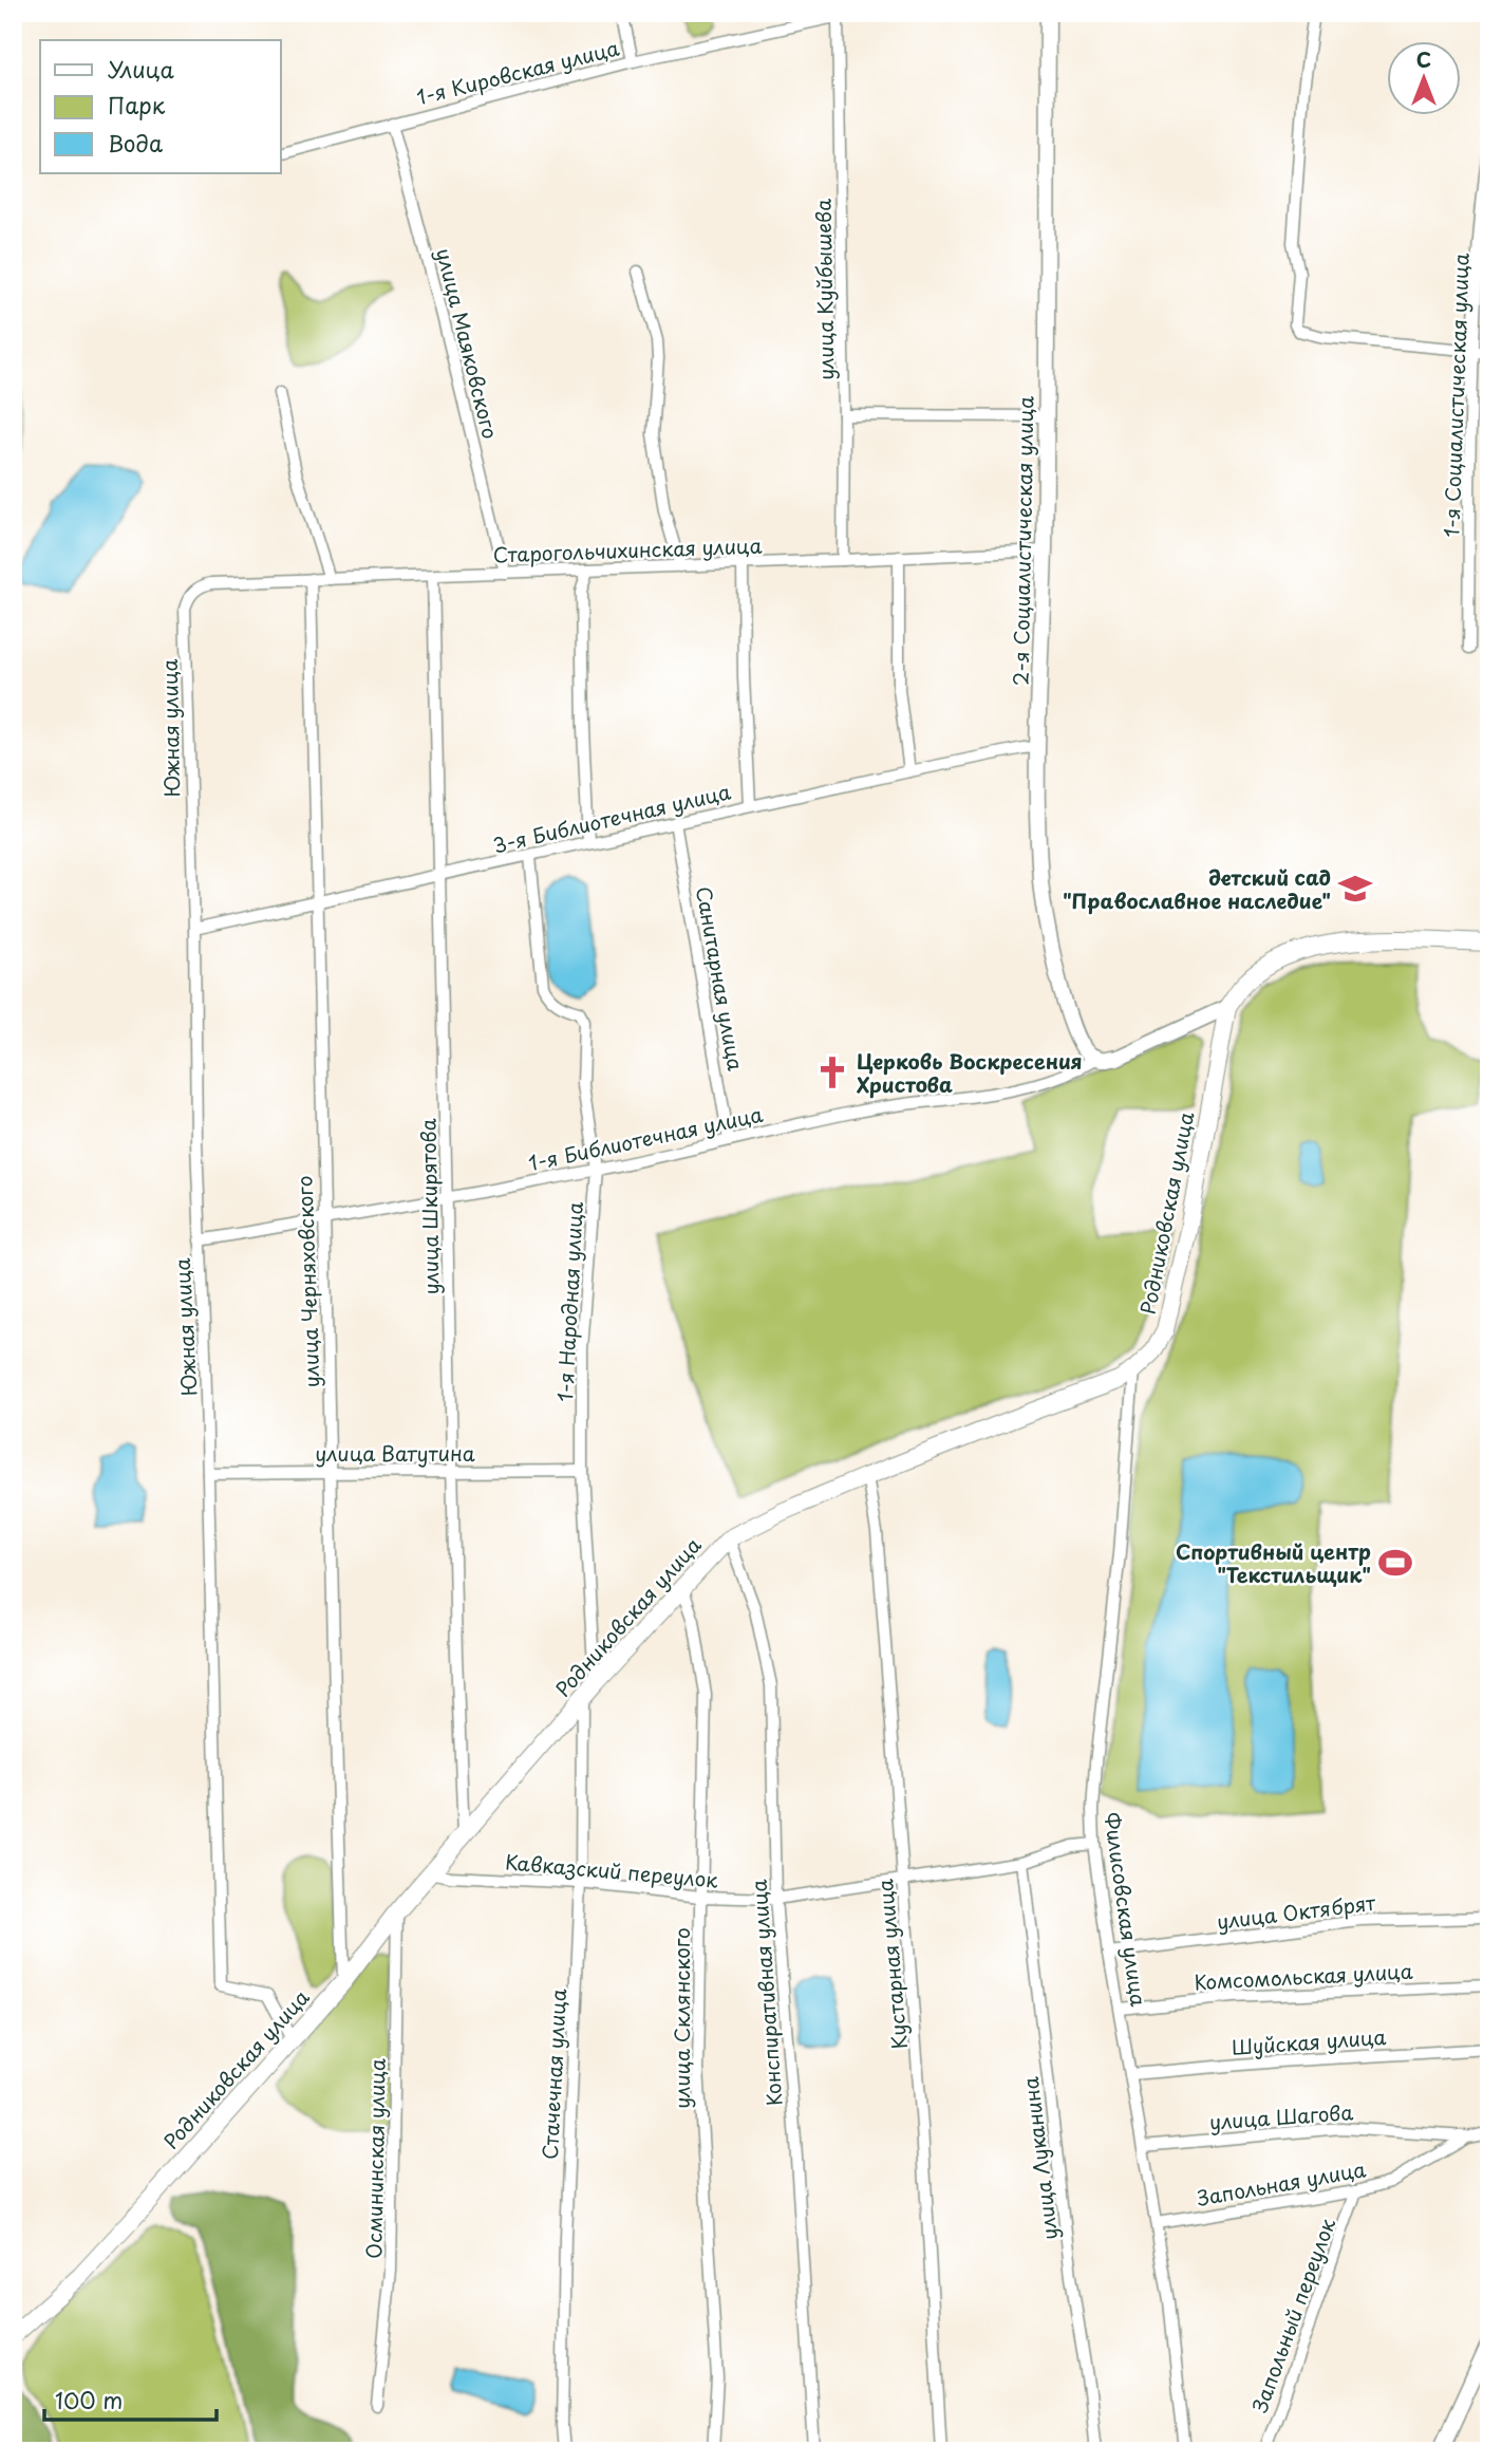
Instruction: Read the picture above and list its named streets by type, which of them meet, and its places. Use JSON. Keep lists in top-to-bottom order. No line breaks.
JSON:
{"streets":{"main road":["Родниковская улица"],"street":["1-я Кировская улица","улица Куйбышева","улица Маяковского","1-я Социалистическая улица","2-я Социалистическая улица","Старогольчихинская улица","Южная улица","3-я Библиотечная улица","Санитарная улица","1-я Библиотечная улица","улица Шкирятова","улица Черняховского","1-я Народная улица","улица Ватутина","Кавказский переулок","Филисовская улица","улица Октябрят","Кустарная улица","Комсомольская улица","Конспиративная улица","улица Склянского","Шуйская улица","Стачечная улица","улица Шагова","Осмининская улица","улица Луканина","Запольная улица","Запольный переулок"]},"crossings":[["1-я Кировская улица","улица Куйбышева"],["1-я Кировская улица","улица Маяковского"],["улица Куйбышева","Старогольчихинская улица"],["улица Маяковского","Старогольчихинская улица"],["2-я Социалистическая улица","Старогольчихинская улица"],["2-я Социалистическая улица","3-я Библиотечная улица"],["2-я Социалистическая улица","1-я Библиотечная улица"],["Старогольчихинская улица","Южная улица"],["Старогольчихинская улица","улица Шкирятова"],["Старогольчихинская улица","улица Черняховского"],["Южная улица","3-я Библиотечная улица"],["Южная улица","1-я Библиотечная улица"],["Южная улица","Родниковская улица"],["Южная улица","улица Ватутина"],["3-я Библиотечная улица","Санитарная улица"],["3-я Библиотечная улица","улица Шкирятова"],["3-я Библиотечная улица","улица Черняховского"],["3-я Библиотечная улица","1-я Народная улица"],["Санитарная улица","1-я Библиотечная улица"],["1-я Библиотечная улица","улица Шкирятова"],["1-я Библиотечная улица","улица Черняховского"],["1-я Библиотечная улица","1-я Народная улица"],["улица Шкирятова","Родниковская улица"],["улица Шкирятова","улица Ватутина"],["Родниковская улица","улица Черняховского"],["Родниковская улица","1-я Народная улица"],["Родниковская улица","Кавказский переулок"],["Родниковская улица","Филисовская улица"],["Родниковская улица","Кустарная улица"],["Родниковская улица","Конспиративная улица"],["Родниковская улица","улица Склянского"],["Родниковская улица","Стачечная улица"],["Родниковская улица","Осмининская улица"],["улица Черняховского","улица Ватутина"],["1-я Народная улица","улица Ватутина"],["Кавказский переулок","Филисовская улица"],["Кавказский переулок","Кустарная улица"],["Кавказский переулок","Конспиративная улица"],["Кавказский переулок","улица Склянского"],["Кавказский переулок","Стачечная улица"],["Кавказский переулок","улица Луканина"],["Филисовская улица","улица Октябрят"],["Филисовская улица","Комсомольская улица"],["Филисовская улица","Шуйская улица"],["Филисовская улица","улица Шагова"],["Филисовская улица","Запольная улица"],["улица Шагова","Запольная улица"],["Запольная улица","Запольный переулок"]],"places":{"school or university":["детский сад \"Православное наследие\""],"church":["Церковь Воскресения Христова"],"sports":["Спортивный центр \"Текстильщик\""]},"legend":["Улица","Парк","Вода"],"scale_bar":"100 m","north":"top"}
